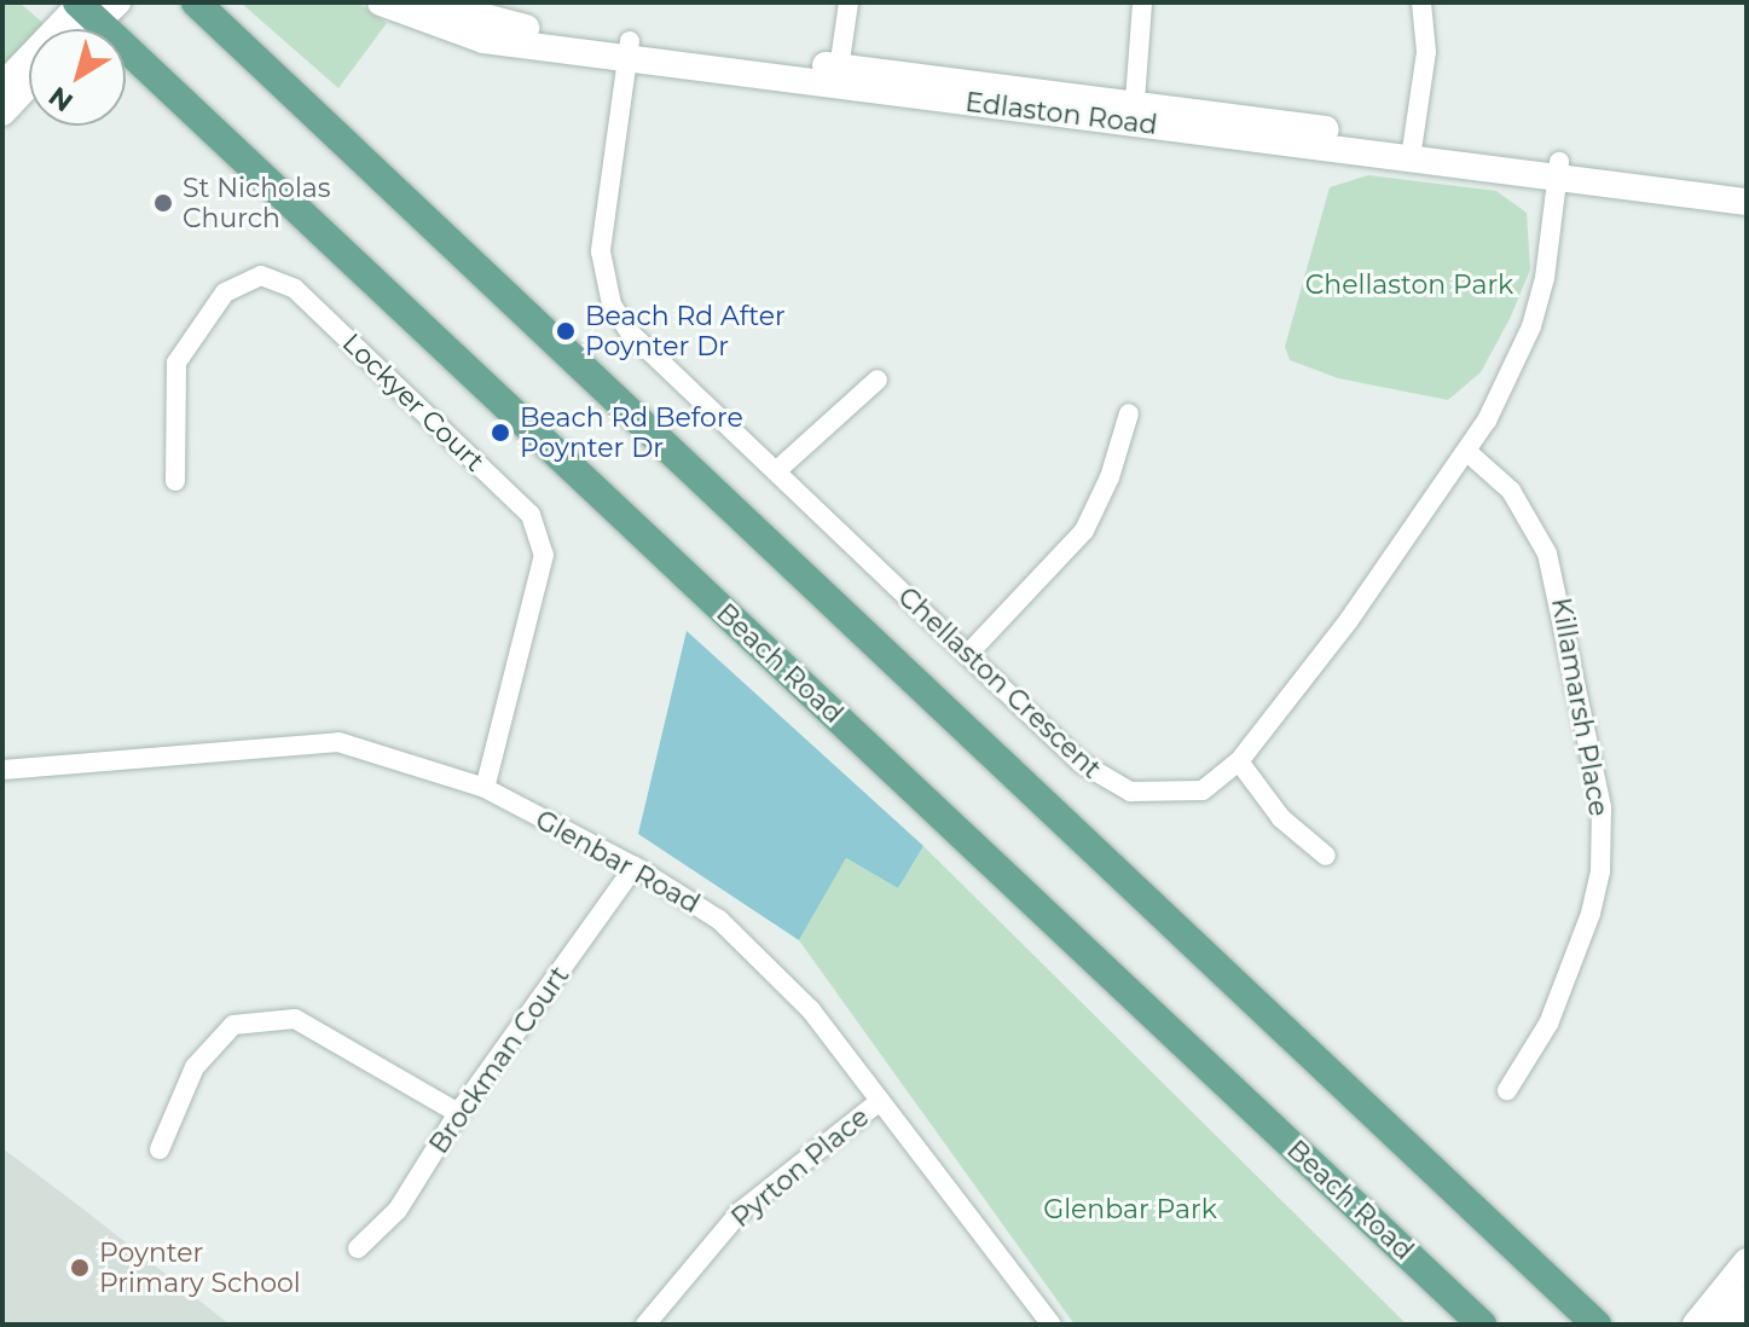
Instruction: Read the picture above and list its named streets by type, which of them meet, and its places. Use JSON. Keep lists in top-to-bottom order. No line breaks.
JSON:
{"streets":{"main road":["Beach Road"],"street":["Edlaston Road","Lockyer Court","Chellaston Crescent","Killamarsh Place","Glenbar Road","Brockman Court","Pyrton Place"]},"crossings":[["Edlaston Road","Chellaston Crescent"],["Lockyer Court","Glenbar Road"],["Chellaston Crescent","Killamarsh Place"],["Glenbar Road","Brockman Court"],["Glenbar Road","Pyrton Place"]],"parks":["Chellaston Park","Glenbar Park"],"places":["St Nicholas Church","Beach Rd After Poynter Dr","Beach Rd Before Poynter Dr","Poynter Primary School"],"north":"bottom left"}
